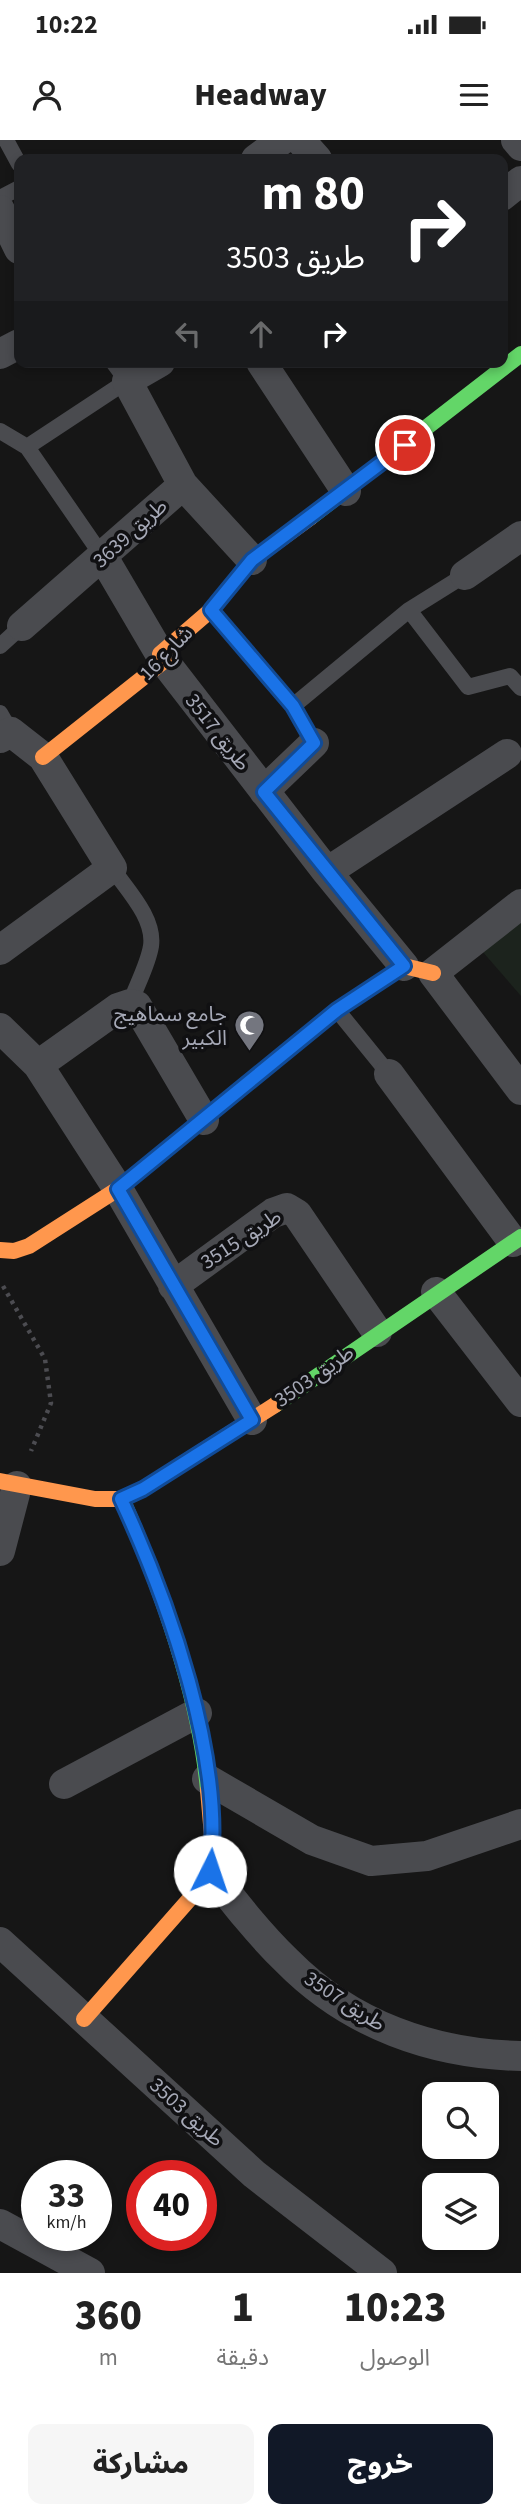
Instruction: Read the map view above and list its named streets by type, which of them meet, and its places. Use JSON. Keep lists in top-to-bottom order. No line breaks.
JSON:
{"streets":{"street":["طريق 3639","شارع 16","طريق 3517","طريق 3515","طريق 3503","طريق 3507"]},"crossings":[["طريق 3639","شارع 16"],["طريق 3639","طريق 3517"],["شارع 16","طريق 3517"],["طريق 3515","طريق 3503"]],"places":{"mosque":["جامع سماهيج الكبير"]},"page":{"status":"10:22","header":"Headway","turn":["80 m","طريق 3503"],"speed":"33 km/h","limit":"40","eta":["10:23","الوصول","1","دقيقة","360","m"],"buttons":["خروج","مشاركة"]}}
